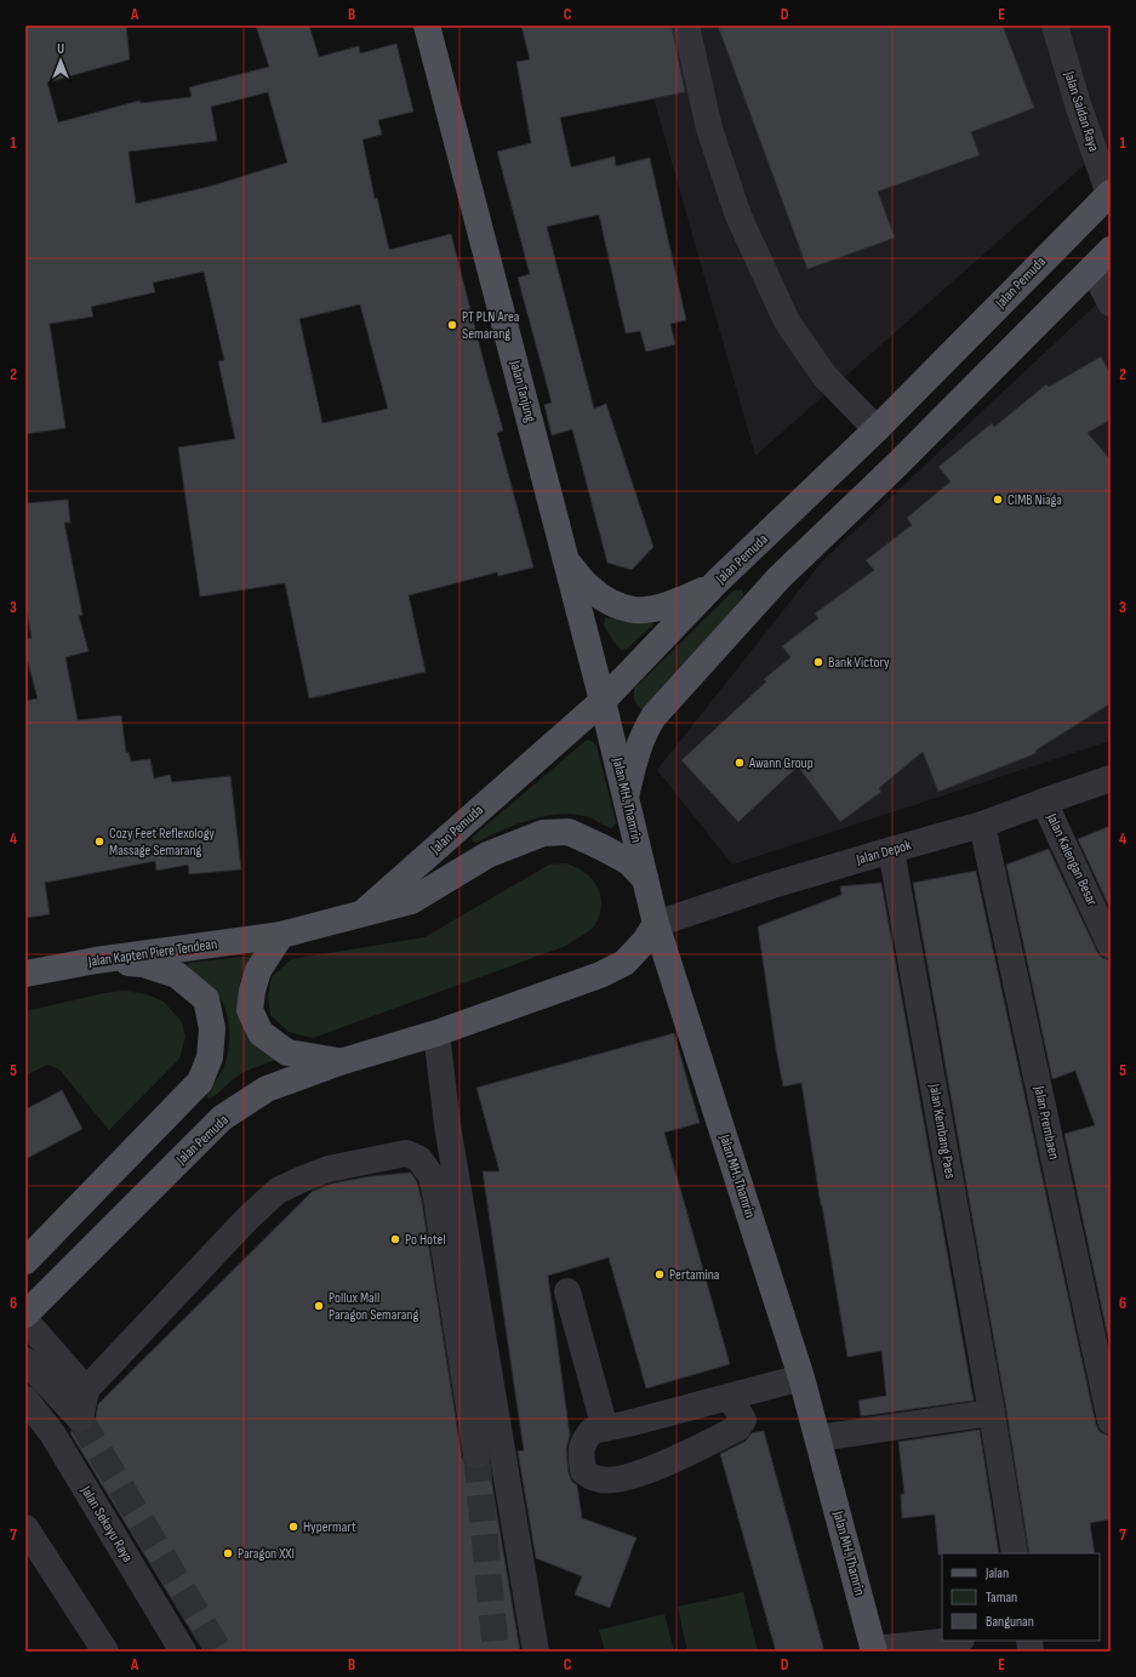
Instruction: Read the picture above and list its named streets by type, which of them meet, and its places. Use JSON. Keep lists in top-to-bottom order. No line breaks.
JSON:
{"streets":{"main road":["Jalan Pemuda","Jalan Tanjung","Jalan MH. Thamrin","Jalan Kapten Piere Tendean"],"street":["Jalan Saidan Raya","Jalan Depok","Jalan Kalengan Besar","Jalan Prembaen","Jalan Kembang Paes","Jalan Sekayu Raya"]},"crossings":[["Jalan Saidan Raya","Jalan Pemuda"],["Jalan Pemuda","Jalan Tanjung"],["Jalan Pemuda","Jalan MH. Thamrin"],["Jalan Pemuda","Jalan Depok"],["Jalan Pemuda","Jalan Kapten Piere Tendean"],["Jalan Tanjung","Jalan MH. Thamrin"],["Jalan MH. Thamrin","Jalan Depok"],["Jalan Depok","Jalan Kalengan Besar"],["Jalan Depok","Jalan Prembaen"],["Jalan Depok","Jalan Kembang Paes"]],"places":["PT PLN Area Semarang","CIMB Niaga","Bank Victory","Awann Group","Cozy Feet Reflexology Massage Semarang","Po Hotel","Pertamina","Pollux Mall Paragon Semarang","Hypermart","Paragon XXI"],"legend":["Jalan","Taman","Bangunan"],"north":"top","grid":{"columns":["A","B","C","D","E"],"rows":["1","2","3","4","5","6","7"]}}
